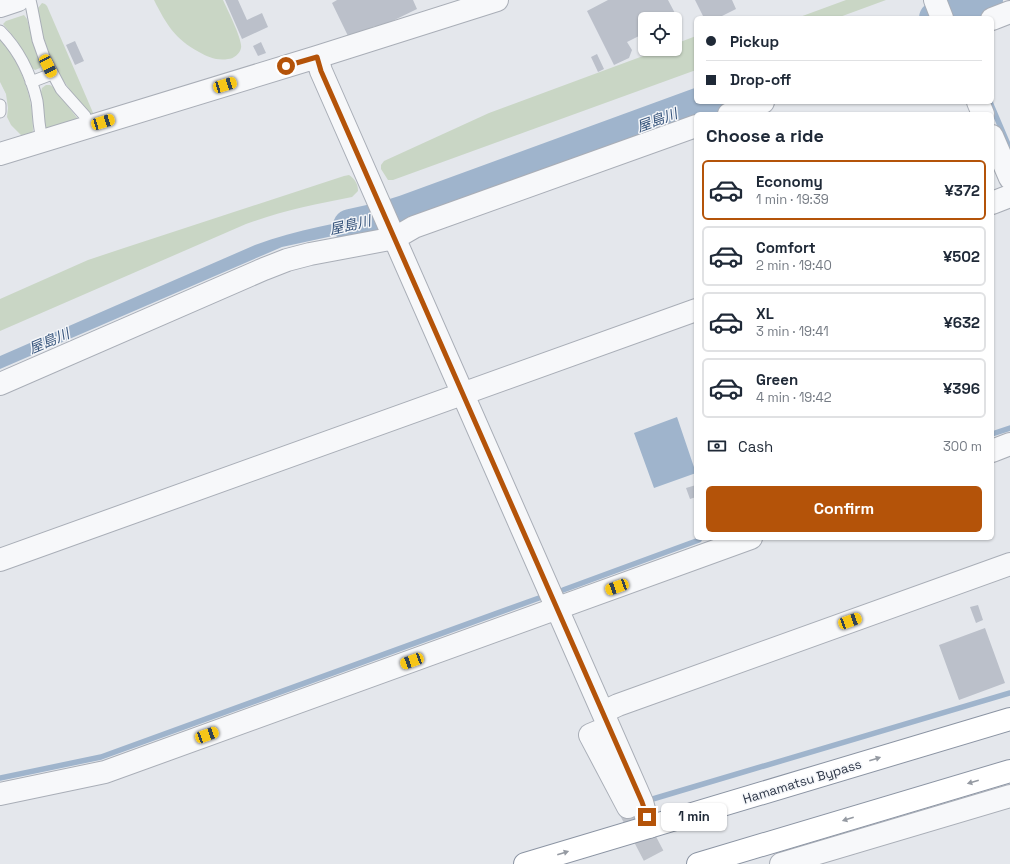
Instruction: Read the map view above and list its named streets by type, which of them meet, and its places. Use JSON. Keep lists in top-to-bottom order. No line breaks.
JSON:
{"streets":{"highway":["Hamamatsu Bypass"]},"water":["屋島川"],"page":{"banner":["Pickup","Drop-off"],"heading":"Choose a ride","list":[{"name":"Economy","note":"1 min · 19:39","value":"¥372"},{"name":"Comfort","note":"2 min · 19:40","value":"¥502"},{"name":"XL","note":"3 min · 19:41","value":"¥632"},{"name":"Green","note":"4 min · 19:42","value":"¥396"}],"pay":["Cash","300 m"],"buttons":"Confirm","bubble":"1 min"}}
